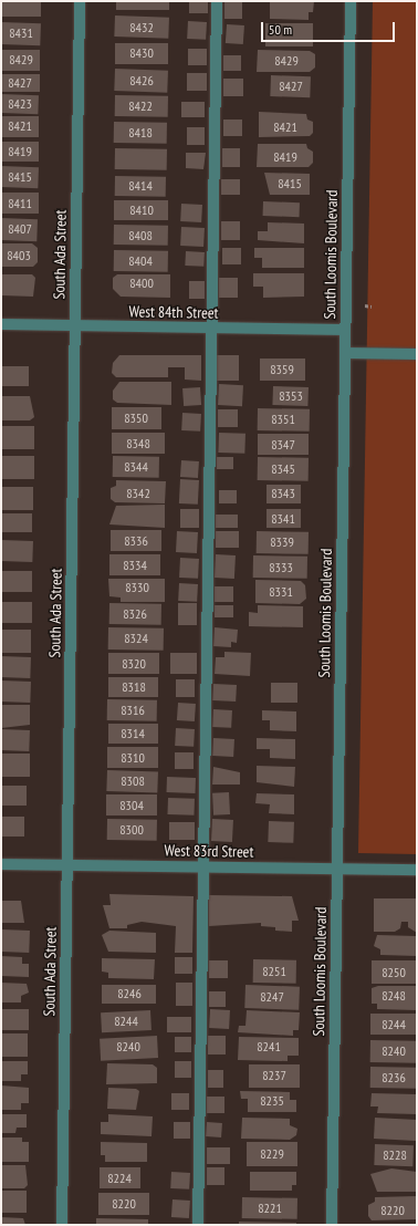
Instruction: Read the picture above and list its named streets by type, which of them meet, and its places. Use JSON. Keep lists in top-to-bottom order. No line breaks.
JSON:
{"streets":{"street":["South Ada Street","South Loomis Boulevard","West 84th Street","West 83rd Street"]},"crossings":[["South Ada Street","West 84th Street"],["South Ada Street","West 83rd Street"],["South Loomis Boulevard","West 84th Street"],["South Loomis Boulevard","West 83rd Street"]],"house_numbers":["8432","8431","8430","8429","8429","8426","8427","8427","8423","8422","8421","8421","8418","8419","8419","8415","8415","8414","8411","8410","8407","8408","8403","8404","8400","8359","8353","8350","8351","8348","8347","8344","8345","8342","8343","8341","8336","8339","8334","8333","8330","8331","8326","8324","8320","8318","8316","8314","8310","8308","8304","8300","8251","8250","8246","8248","8247","8244","8244","8240","8241","8240","8237","8236","8235","8229","8228","8224","8220","8221","8220"],"scale_bar":"50 m"}
